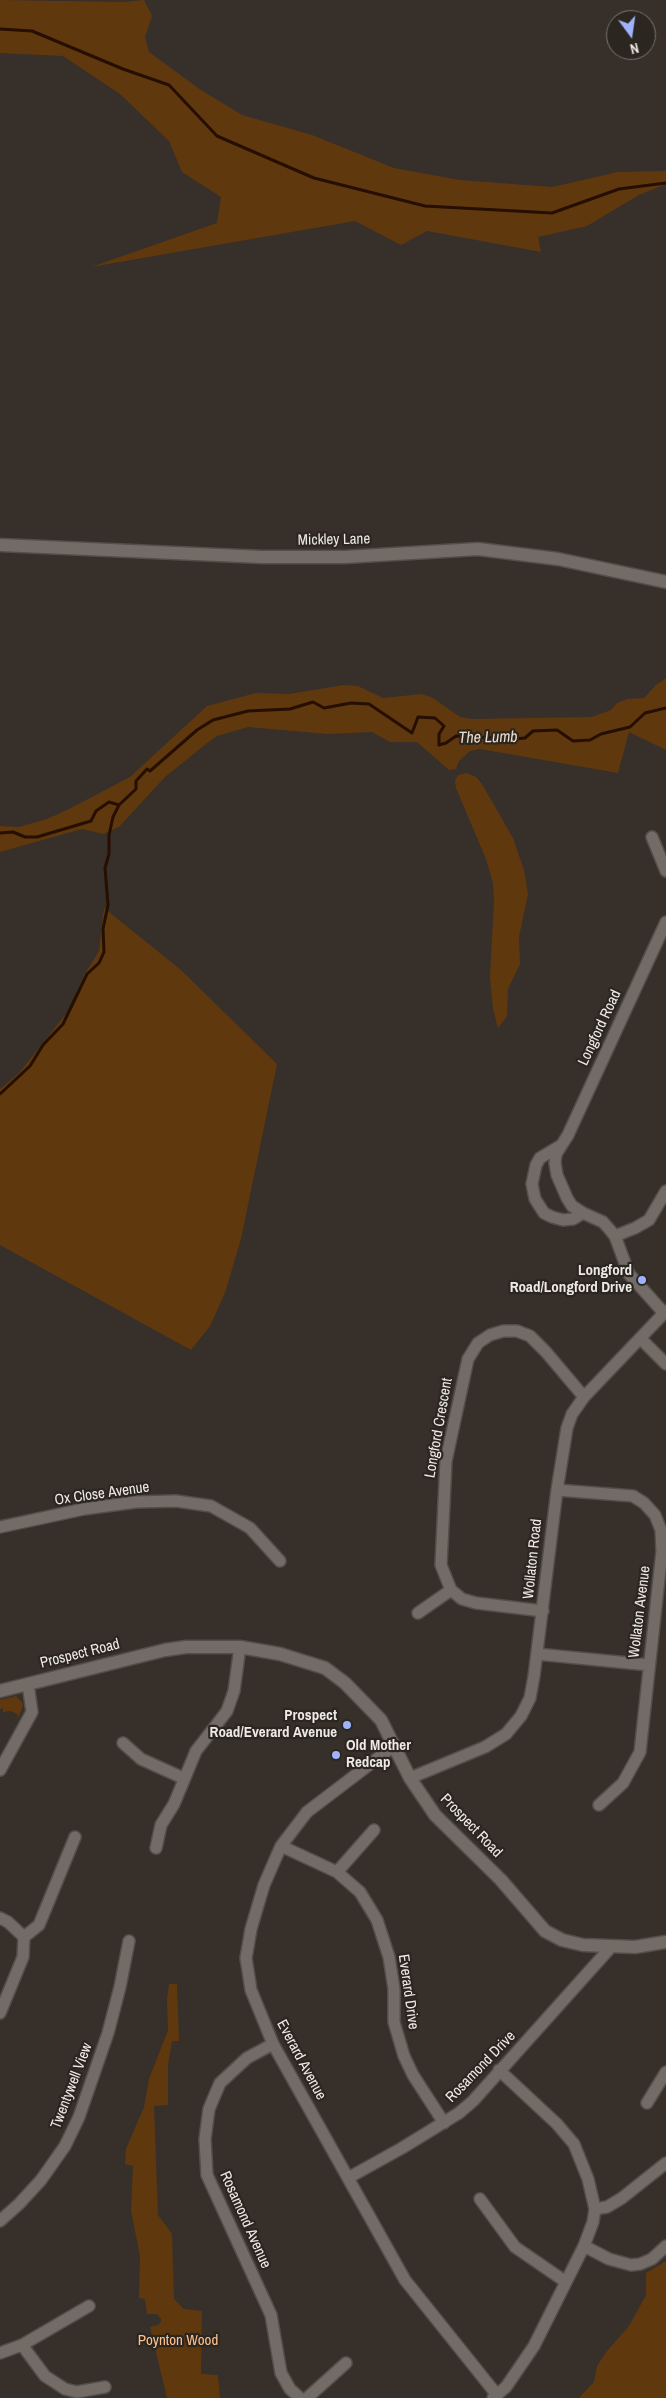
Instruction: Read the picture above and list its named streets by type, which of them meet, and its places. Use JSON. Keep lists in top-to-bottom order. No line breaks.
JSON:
{"streets":{"street":["Mickley Lane","Longford Road","Longford Crescent","Ox Close Avenue","Wollaton Road","Wollaton Avenue","Prospect Road","Everard Drive","Everard Avenue","Rosamond Drive","Twentywell View","Rosamond Avenue"]},"crossings":[["Longford Road","Wollaton Road"],["Longford Crescent","Wollaton Road"],["Wollaton Road","Wollaton Avenue"],["Wollaton Road","Prospect Road"],["Prospect Road","Everard Avenue"],["Prospect Road","Rosamond Drive"],["Everard Drive","Everard Avenue"],["Everard Drive","Rosamond Drive"],["Everard Avenue","Rosamond Drive"],["Everard Avenue","Rosamond Avenue"]],"water":["The Lumb"],"parks":["Poynton Wood"],"places":["Longford Road/Longford Drive","Prospect Road/Everard Avenue","Old Mother Redcap"],"north":"bottom"}
